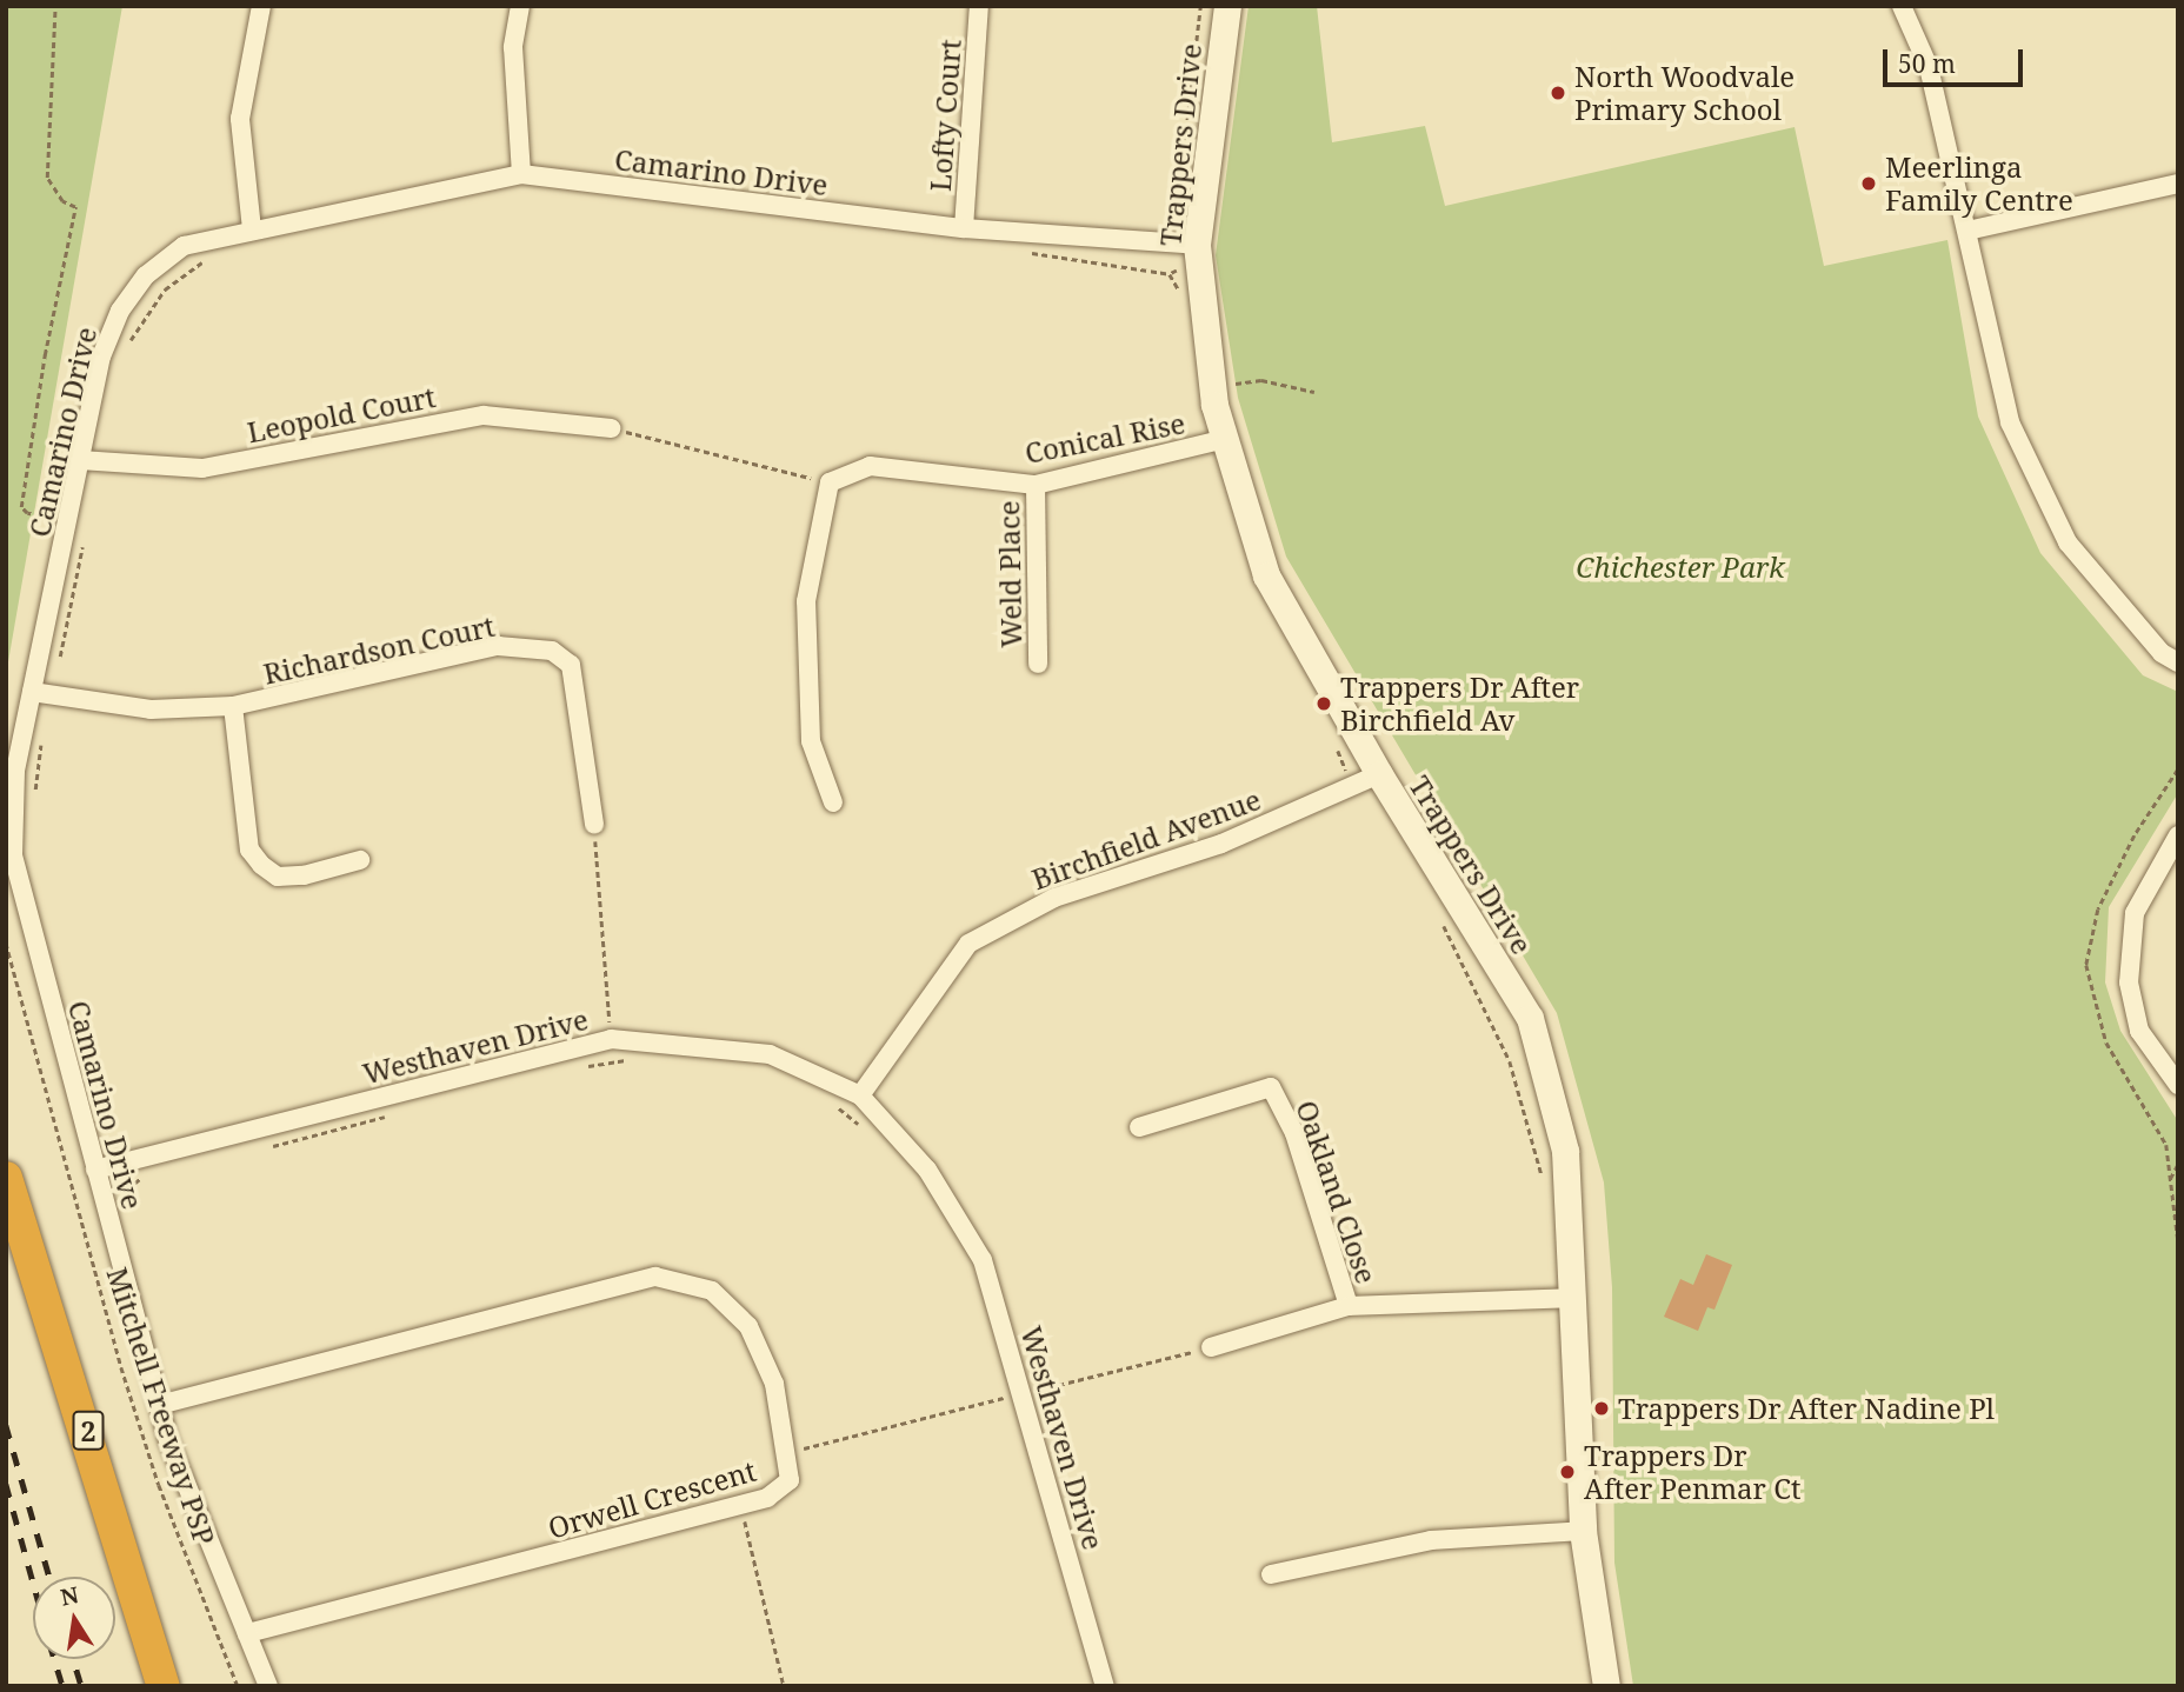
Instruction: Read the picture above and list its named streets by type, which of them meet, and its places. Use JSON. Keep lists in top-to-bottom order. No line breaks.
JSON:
{"streets":{"highway":["2"],"main road":["Trappers Drive"],"street":["Lofty Court","Camarino Drive","Leopold Court","Conical Rise","Weld Place","Richardson Court","Birchfield Avenue","Westhaven Drive","Oakland Close","Orwell Crescent"],"path":["Mitchell Freeway PSP"]},"crossings":[["Lofty Court","Camarino Drive"],["Trappers Drive","Camarino Drive"],["Trappers Drive","Conical Rise"],["Trappers Drive","Birchfield Avenue"],["Camarino Drive","Leopold Court"],["Camarino Drive","Richardson Court"],["Camarino Drive","Westhaven Drive"],["Camarino Drive","Orwell Crescent"],["Conical Rise","Weld Place"],["Birchfield Avenue","Westhaven Drive"]],"parks":["Chichester Park"],"places":["North Woodvale Primary School","Meerlinga Family Centre","Trappers Dr After Birchfield Av","Trappers Dr After Nadine Pl","Trappers Dr After Penmar Ct"],"scale_bar":"50 m","north":"top"}
